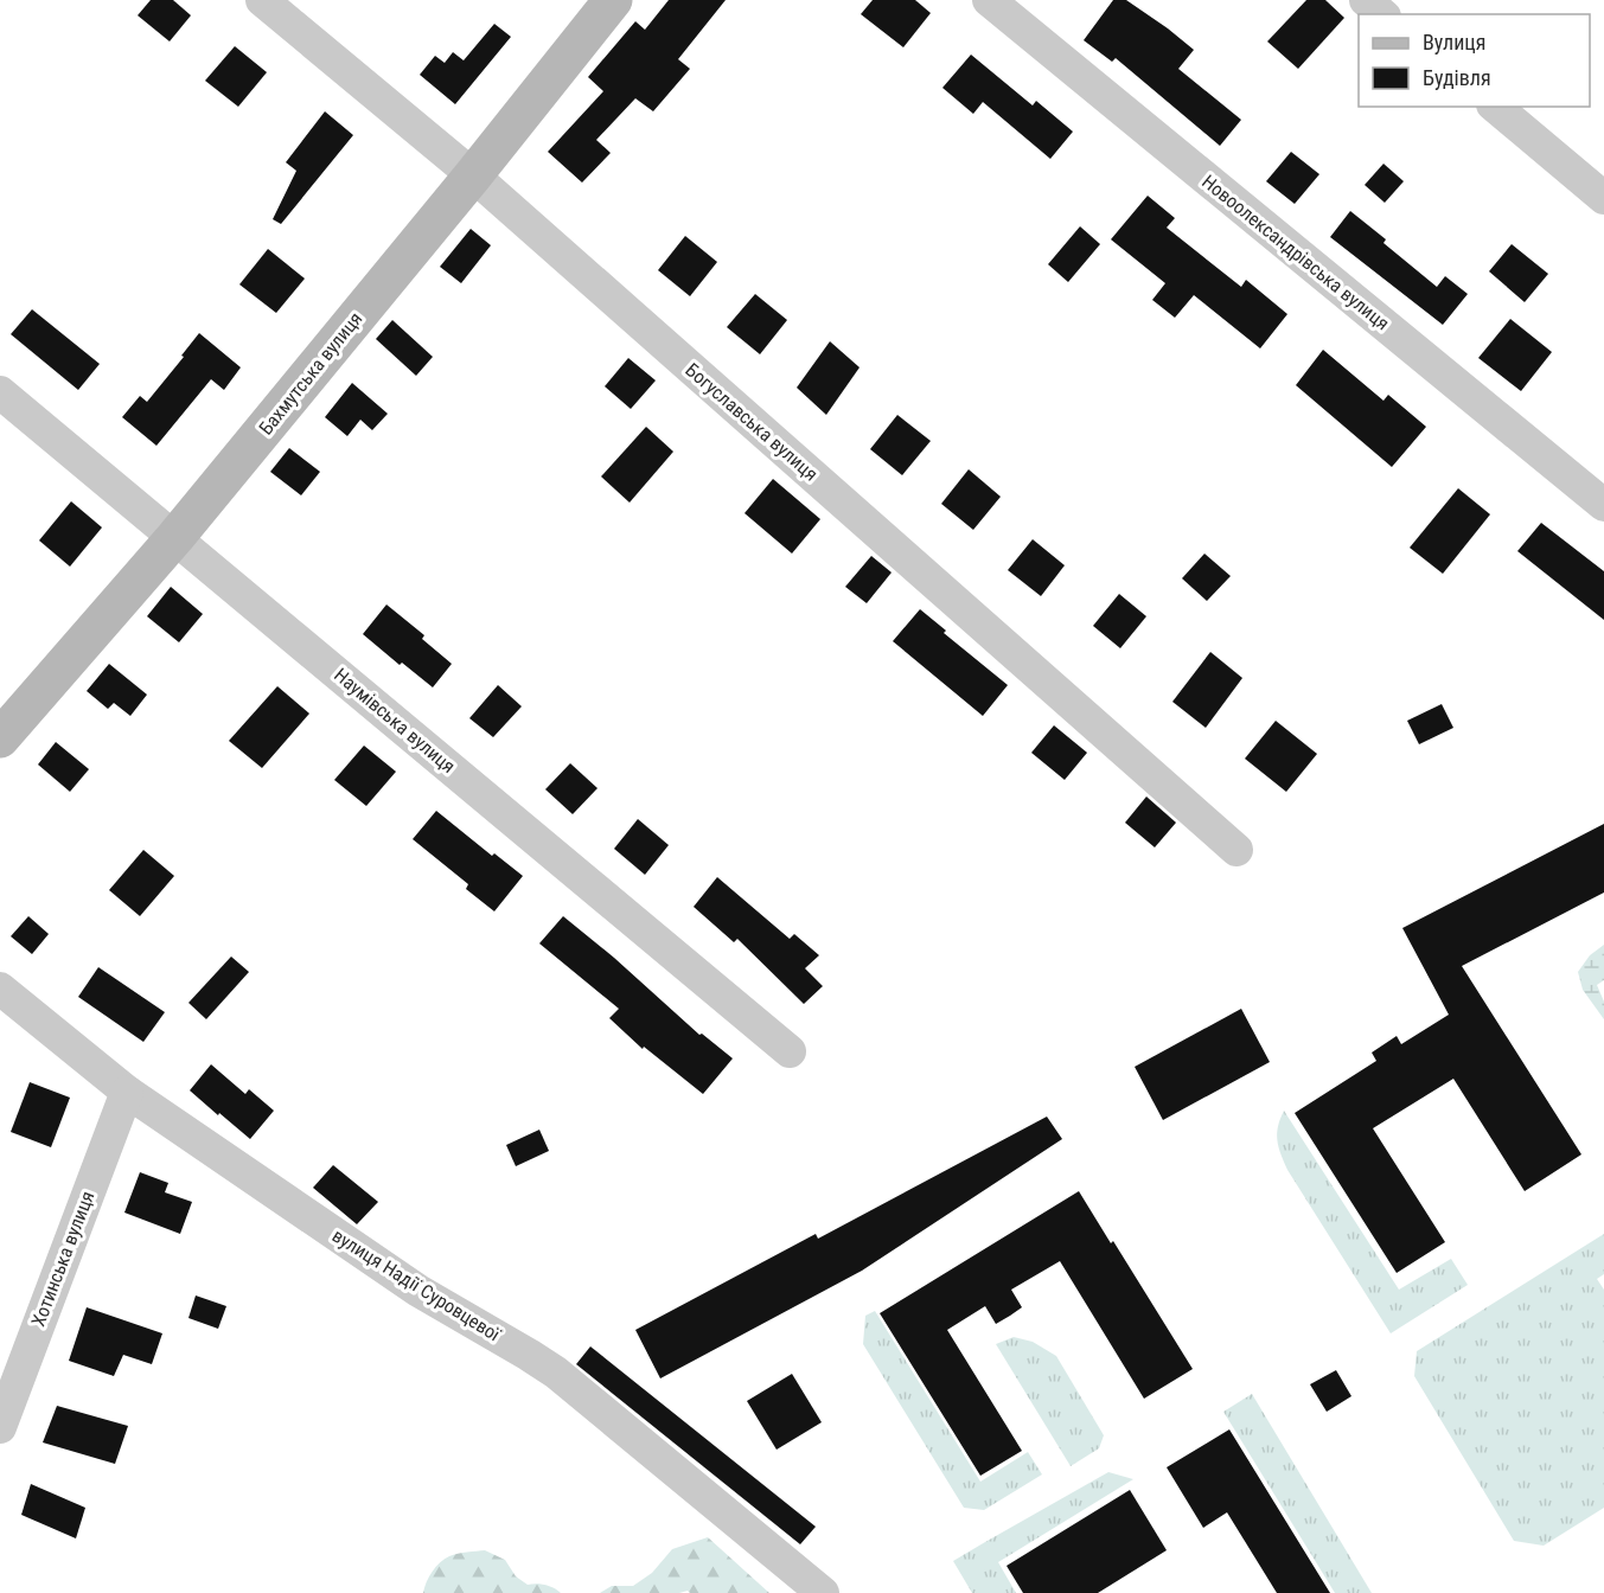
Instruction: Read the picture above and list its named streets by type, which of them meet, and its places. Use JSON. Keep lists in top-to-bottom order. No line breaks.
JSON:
{"streets":{"street":["Новоолександрівська вулиця","Бахмутська вулиця","Богуславська вулиця","Наумівська вулиця","Хотинська вулиця","вулиця Надії Суровцевої"]},"crossings":[["Бахмутська вулиця","Богуславська вулиця"],["Бахмутська вулиця","Наумівська вулиця"],["Хотинська вулиця","вулиця Надії Суровцевої"]],"legend":["Вулиця","Будівля"]}
